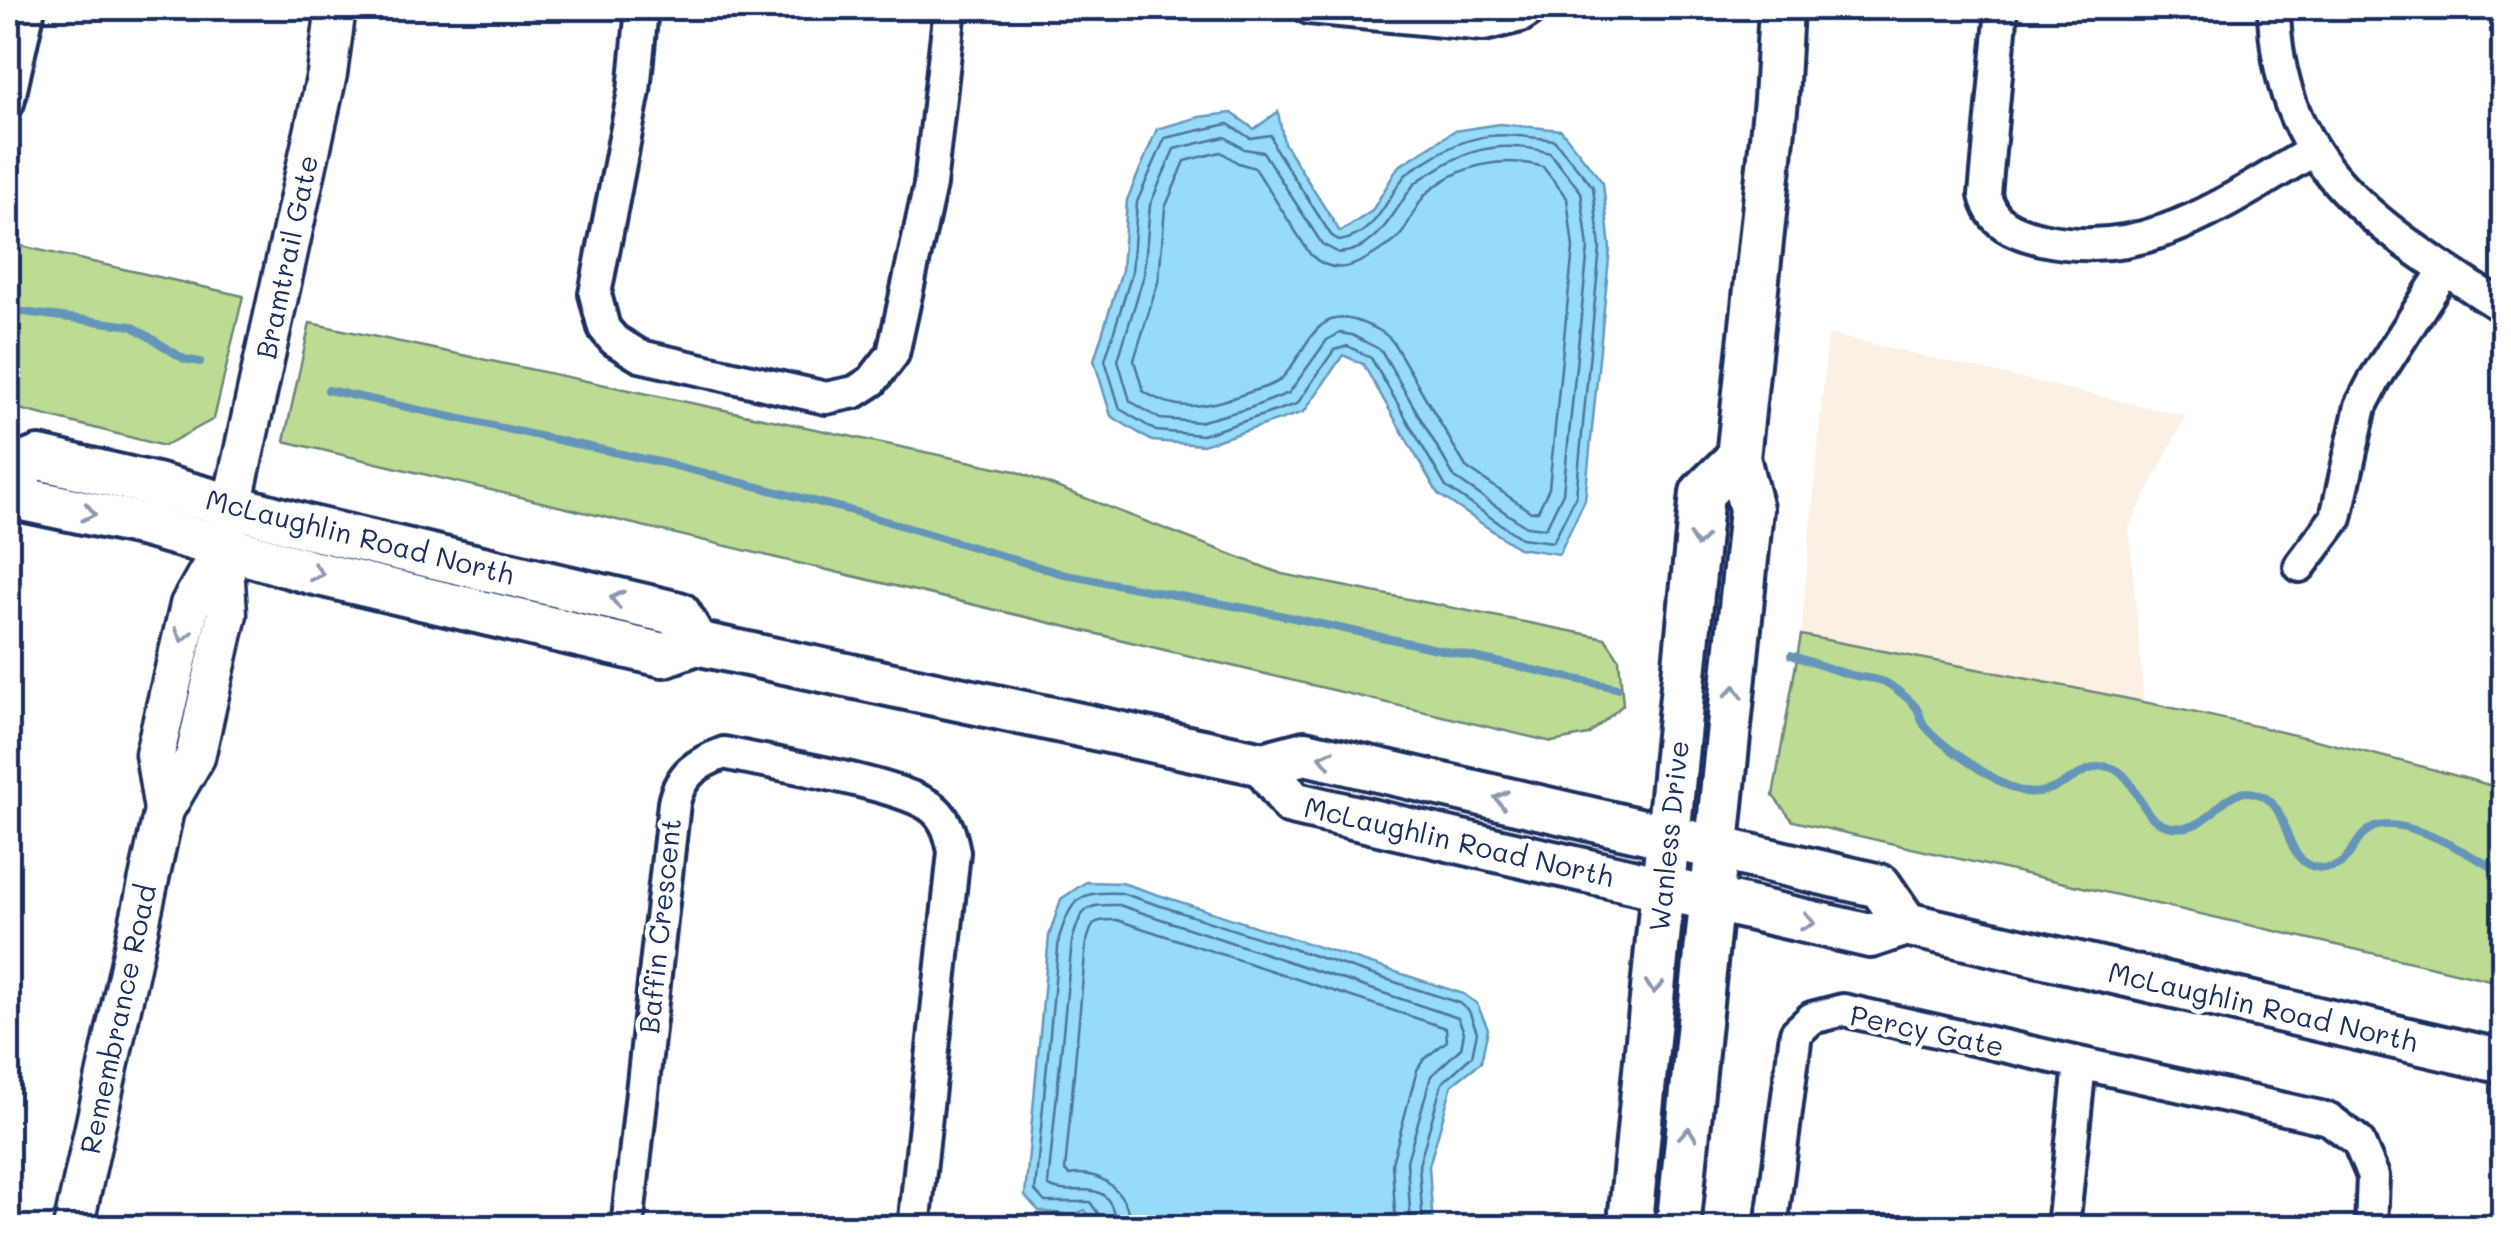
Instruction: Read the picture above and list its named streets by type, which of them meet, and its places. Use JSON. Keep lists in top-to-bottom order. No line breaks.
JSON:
{"streets":{"main road":["McLaughlin Road North","Wanless Drive"],"street":["Bramtrail Gate","Baffin Crescent","Remembrance Road","Percy Gate"]},"crossings":[["Bramtrail Gate","McLaughlin Road North"],["Bramtrail Gate","Remembrance Road"],["McLaughlin Road North","Wanless Drive"],["McLaughlin Road North","Remembrance Road"]]}
